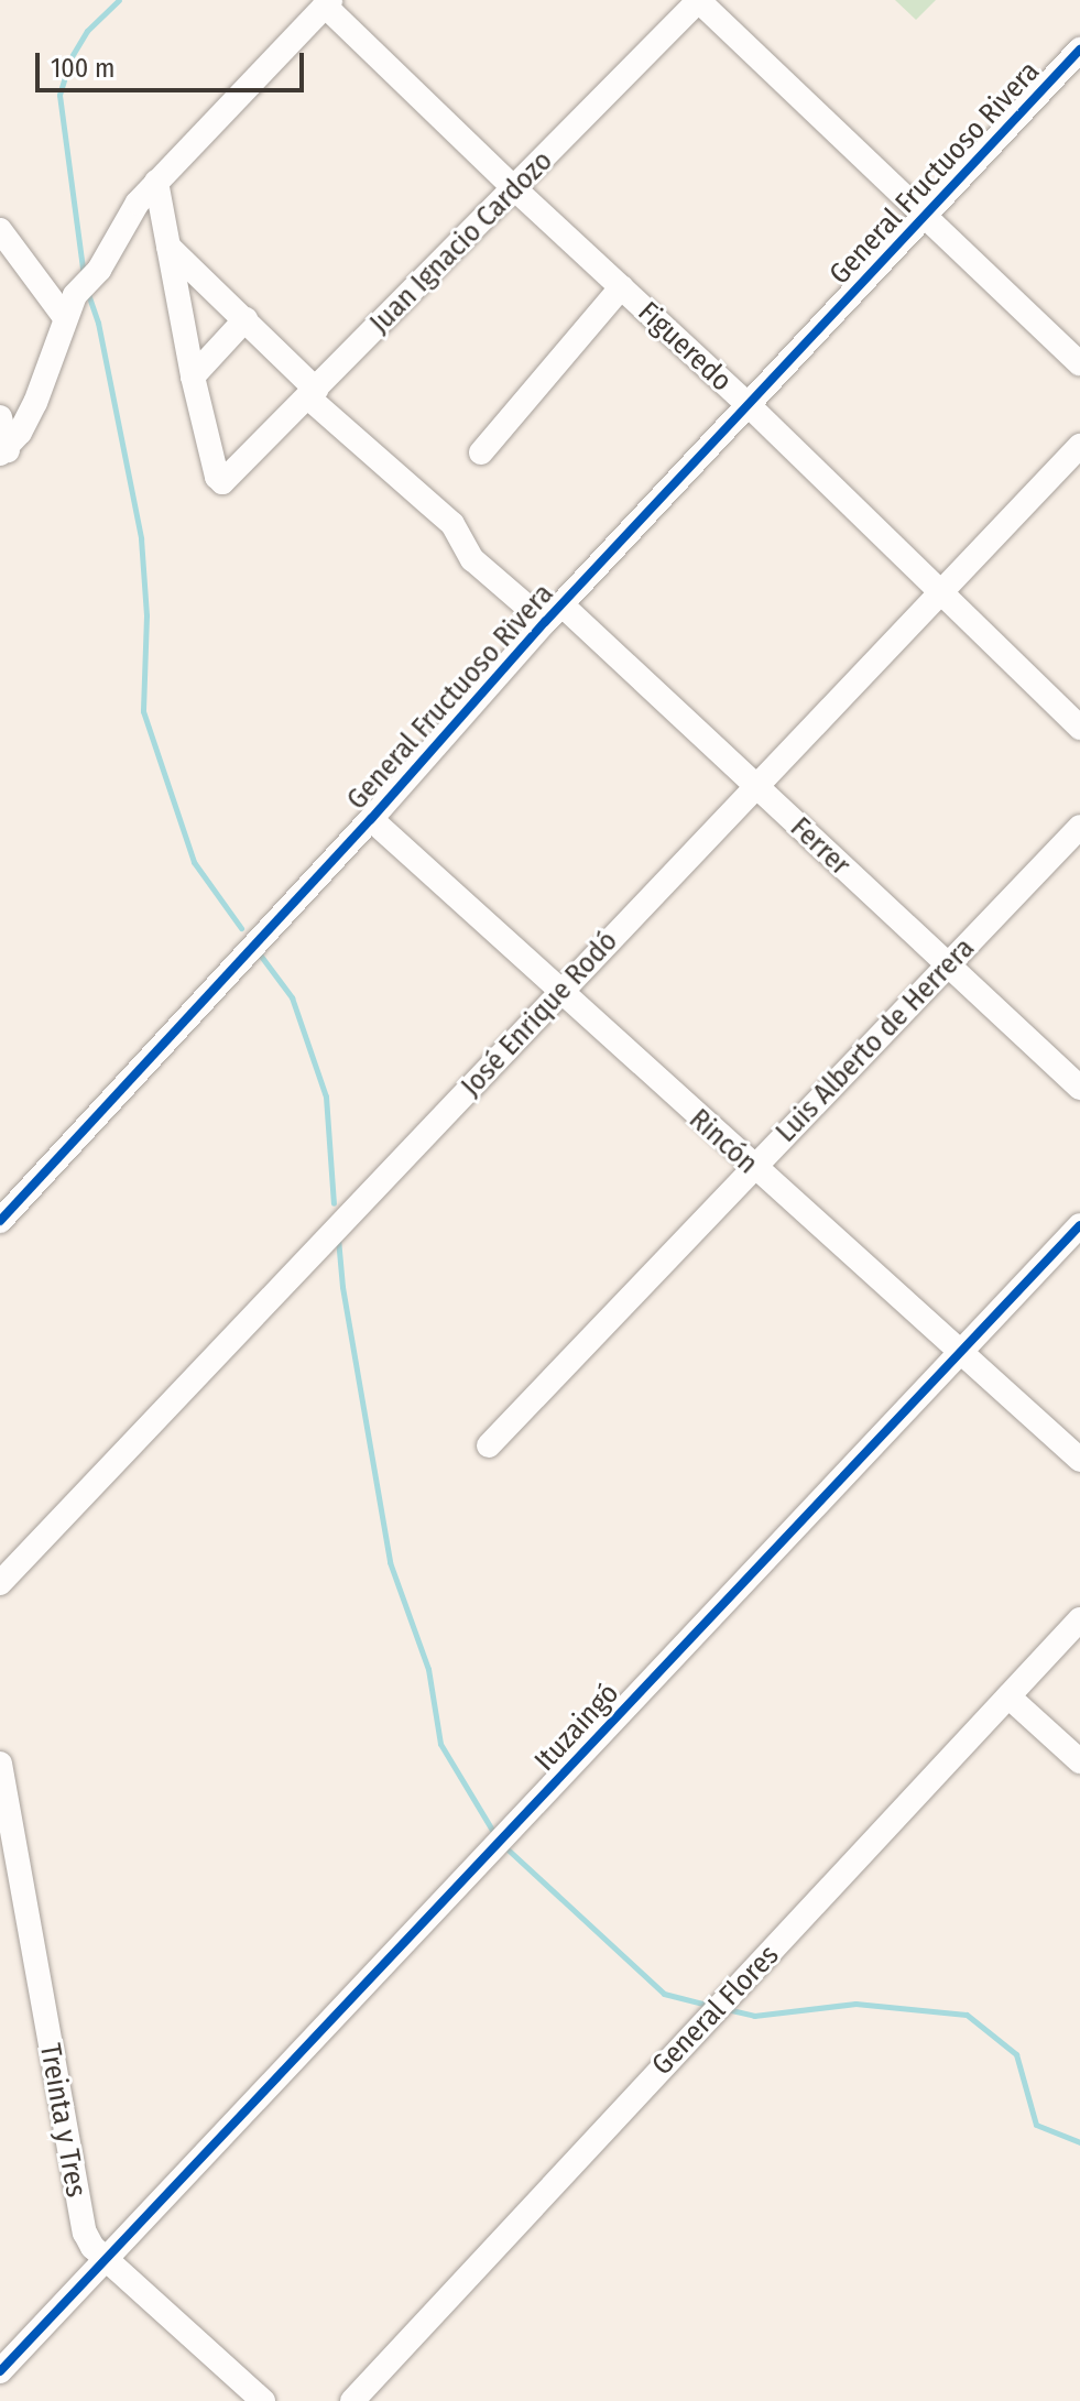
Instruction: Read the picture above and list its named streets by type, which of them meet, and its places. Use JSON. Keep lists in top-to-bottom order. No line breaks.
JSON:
{"streets":{"street":["General Fructuoso Rivera","Juan Ignacio Cardozo","Figueredo","Ferrer","José Enrique Rodó","Luis Alberto de Herrera","Rincón","Ituzaingó","General Flores","Treinta y Tres"]},"crossings":[["General Fructuoso Rivera","Figueredo"],["General Fructuoso Rivera","Ferrer"],["General Fructuoso Rivera","Rincón"],["Juan Ignacio Cardozo","Figueredo"],["Juan Ignacio Cardozo","Ferrer"],["Figueredo","José Enrique Rodó"],["Ferrer","José Enrique Rodó"],["Ferrer","Luis Alberto de Herrera"],["José Enrique Rodó","Rincón"],["Luis Alberto de Herrera","Rincón"],["Rincón","Ituzaingó"],["Ituzaingó","Treinta y Tres"]],"scale_bar":"100 m"}
